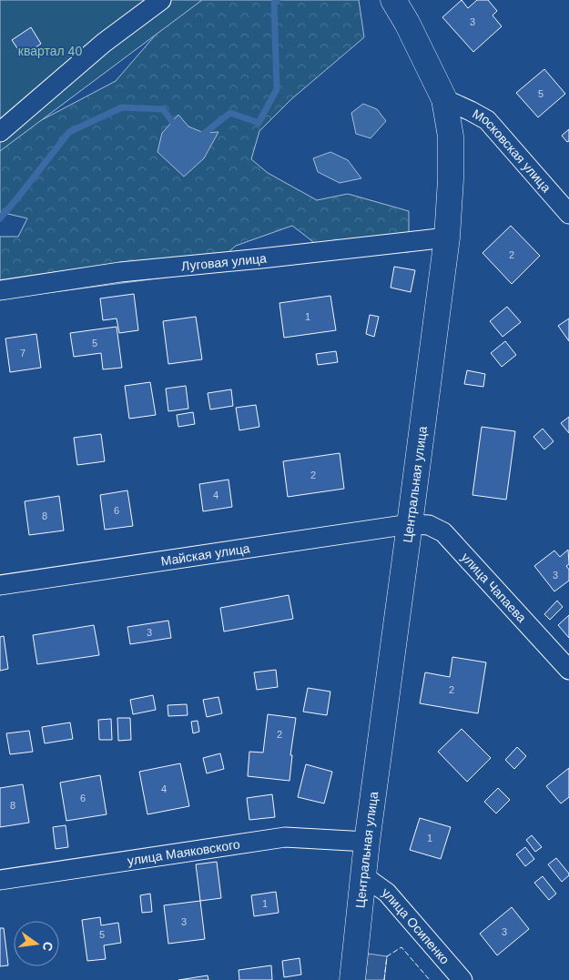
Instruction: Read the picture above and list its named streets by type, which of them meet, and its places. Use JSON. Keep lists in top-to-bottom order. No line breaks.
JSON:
{"streets":{"street":["Московская улица","Луговая улица","Центральная улица","Майская улица","улица Чапаева","улица Маяковского","улица Осипенко"]},"crossings":[["Московская улица","Центральная улица"],["Луговая улица","Центральная улица"],["Центральная улица","Майская улица"],["Центральная улица","улица Чапаева"],["Центральная улица","улица Маяковского"],["Центральная улица","улица Осипенко"],["Майская улица","улица Чапаева"]],"parks":["квартал 40"],"house_numbers":["3","5","2","1","5","7","2","4","6","8","3","3","2","2","4","6","8","1","1","3","3","5"],"north":"right"}
